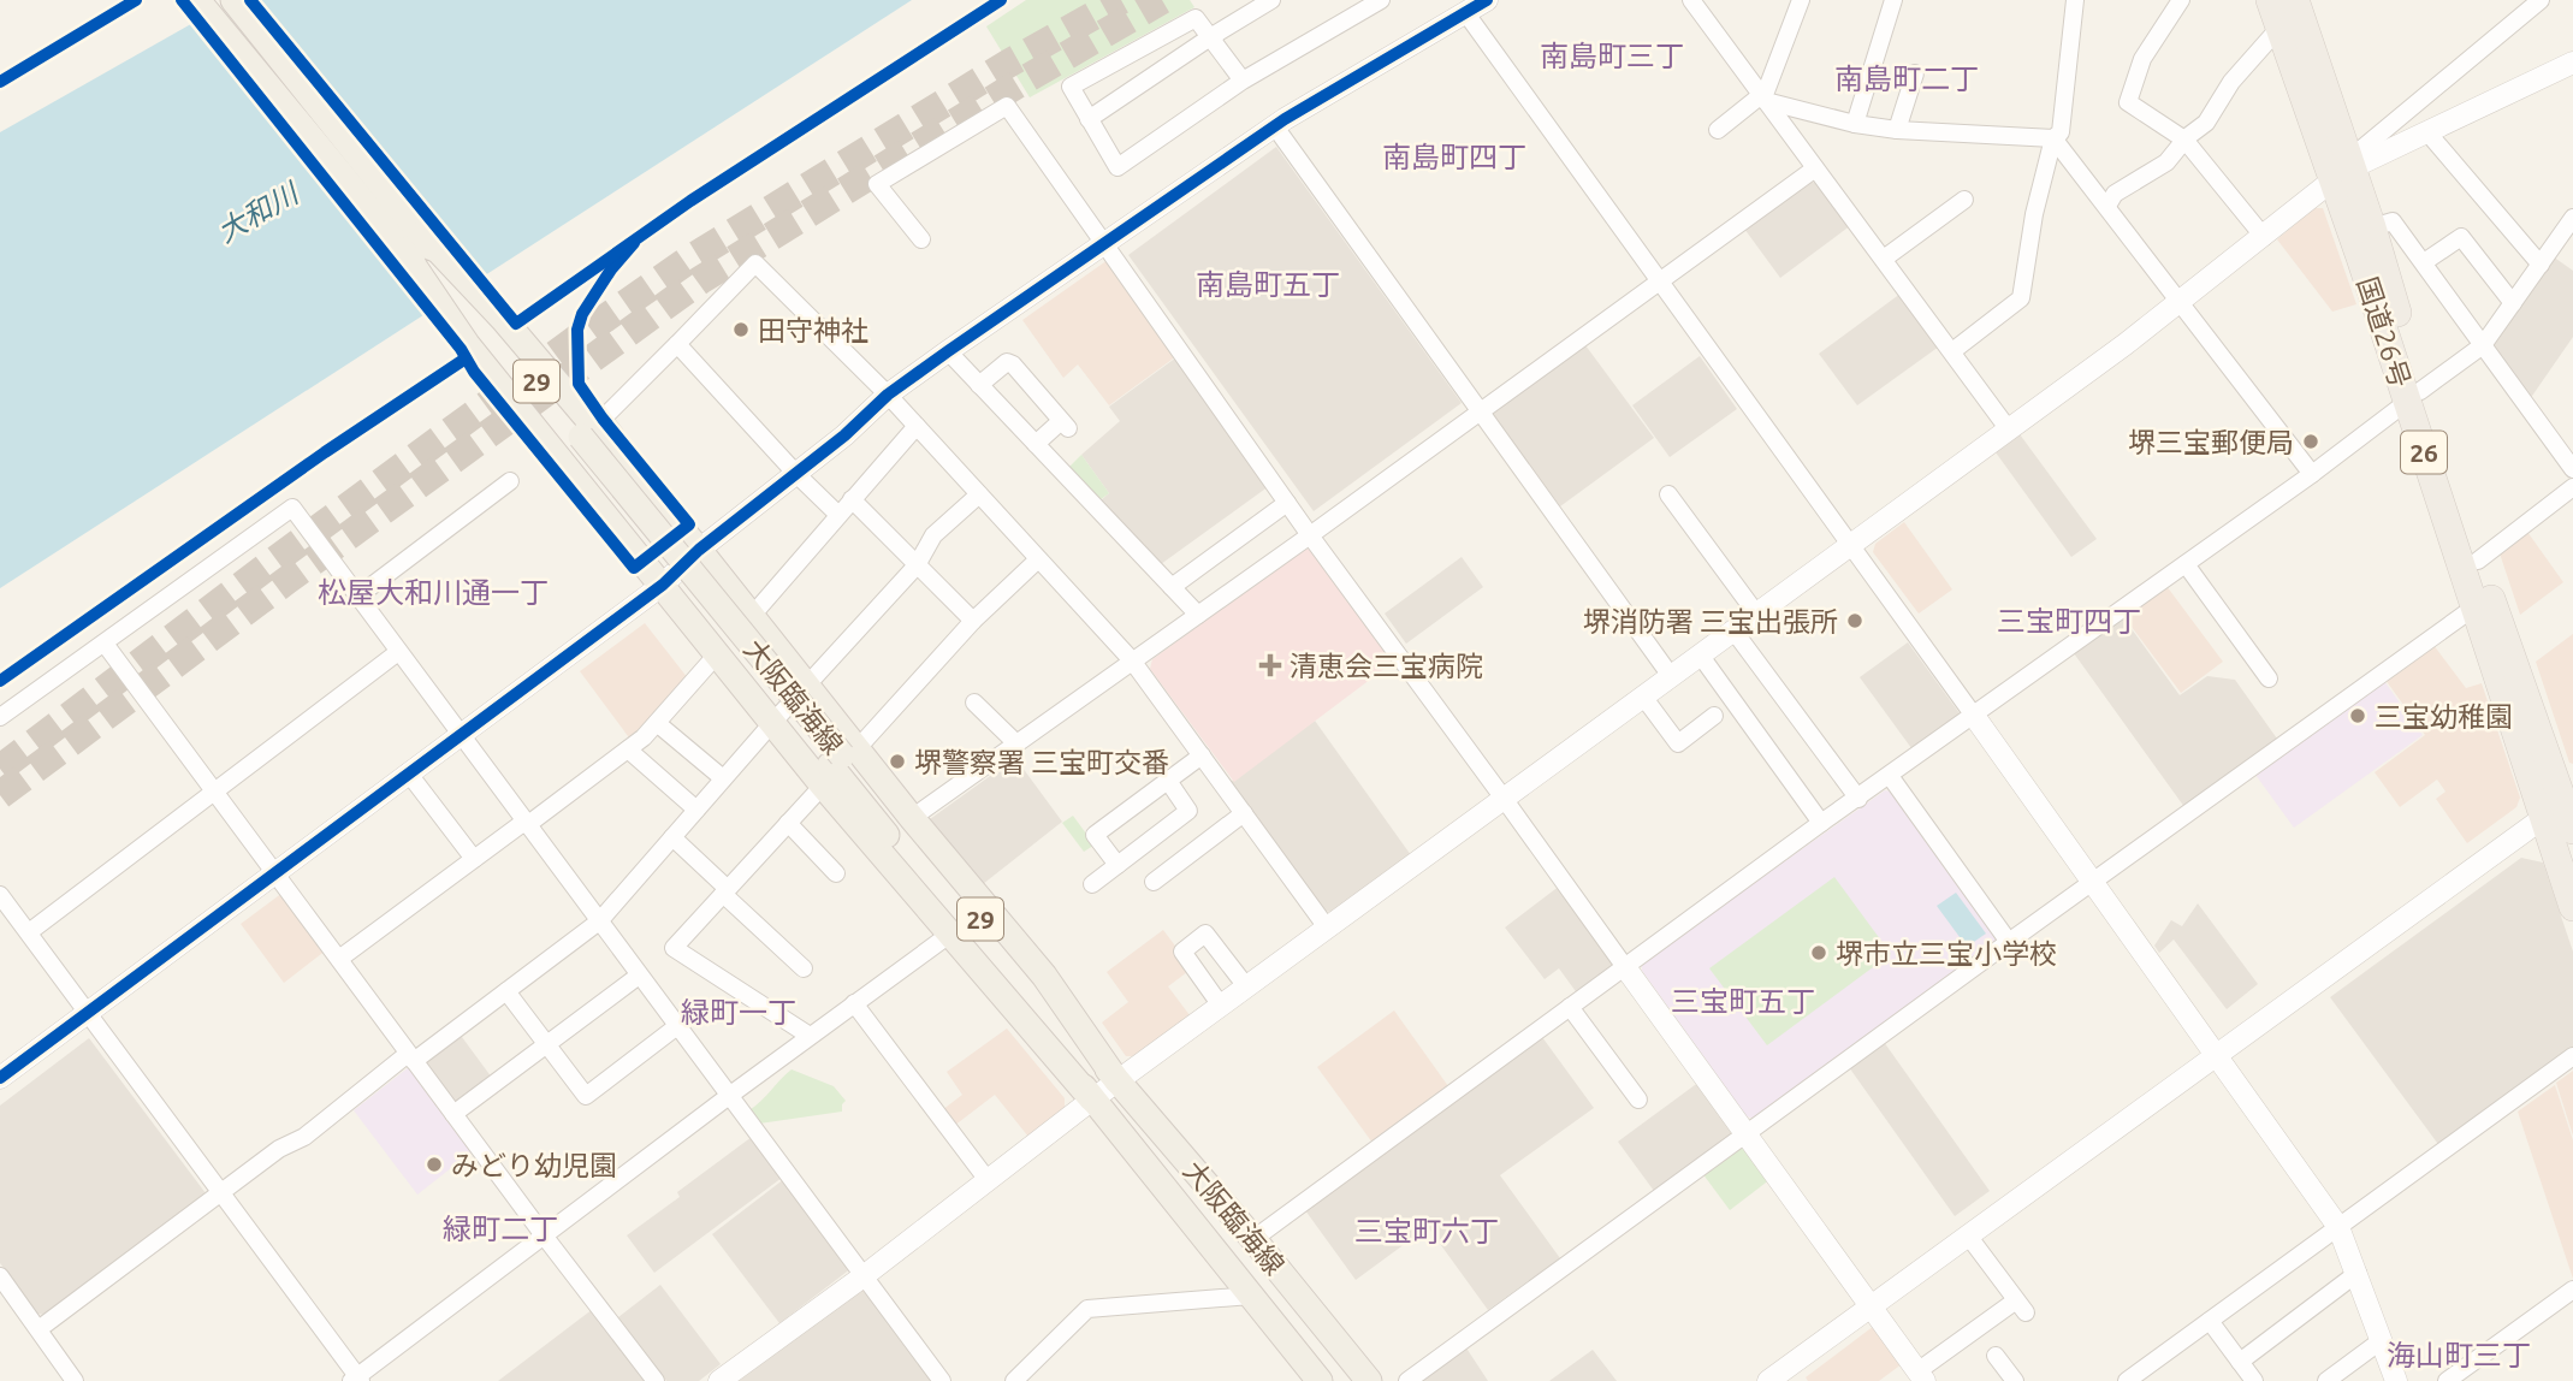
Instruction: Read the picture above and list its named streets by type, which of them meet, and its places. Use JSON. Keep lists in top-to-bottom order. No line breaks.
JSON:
{"streets":{"highway":["国道26号","26"],"main road":["29","大阪臨海線"]},"crossings":[["29","大阪臨海線"]],"districts":["南島町三丁","南島町二丁","南島町四丁","南島町五丁","松屋大和川通一丁","三宝町四丁","三宝町五丁","緑町一丁","緑町二丁","三宝町六丁","海山町三丁"],"water":["大和川"],"places":{"other":["田守神社","堺三宝郵便局","堺消防署 三宝出張所","三宝幼稚園","堺警察署 三宝町交番","堺市立三宝小学校","みどり幼児園"],"health":["清恵会三宝病院"]}}
